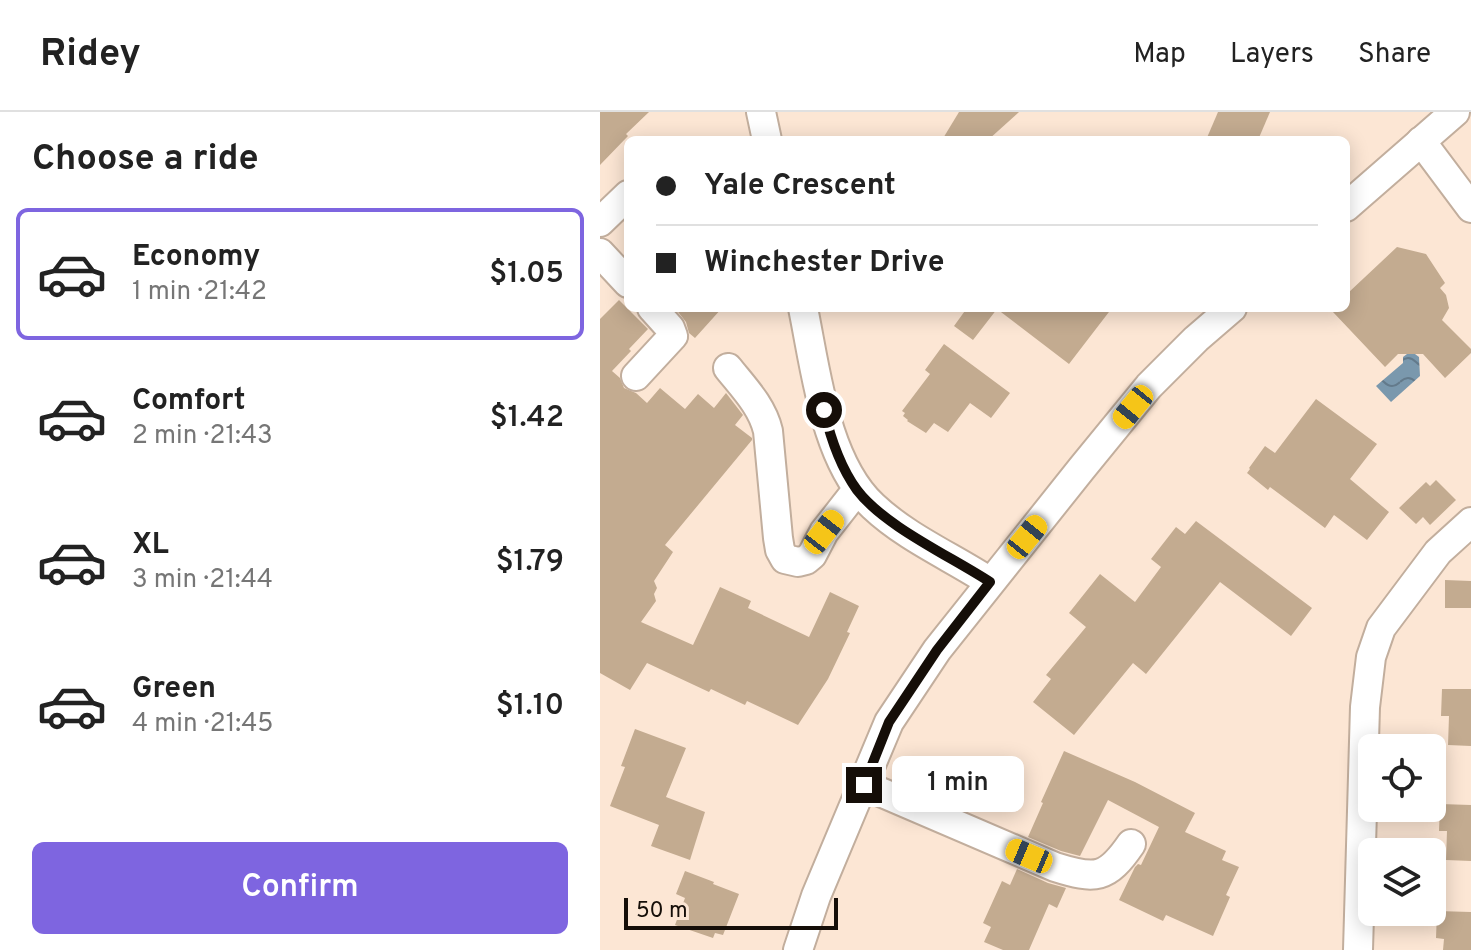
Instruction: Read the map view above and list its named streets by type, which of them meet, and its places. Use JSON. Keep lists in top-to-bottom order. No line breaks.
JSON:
{"scale_bar":"50 m","page":{"header":"Ridey","nav":["Map","Layers","Share"],"heading":"Choose a ride","banner":["Yale Crescent","Winchester Drive"],"list":[{"name":"Economy","note":"1 min · 21:42","value":"$1.05"},{"name":"Comfort","note":"2 min · 21:43","value":"$1.42"},{"name":"XL","note":"3 min · 21:44","value":"$1.79"},{"name":"Green","note":"4 min · 21:45","value":"$1.10"}],"bubble":"1 min","buttons":"Confirm","scale":"50 m"}}
